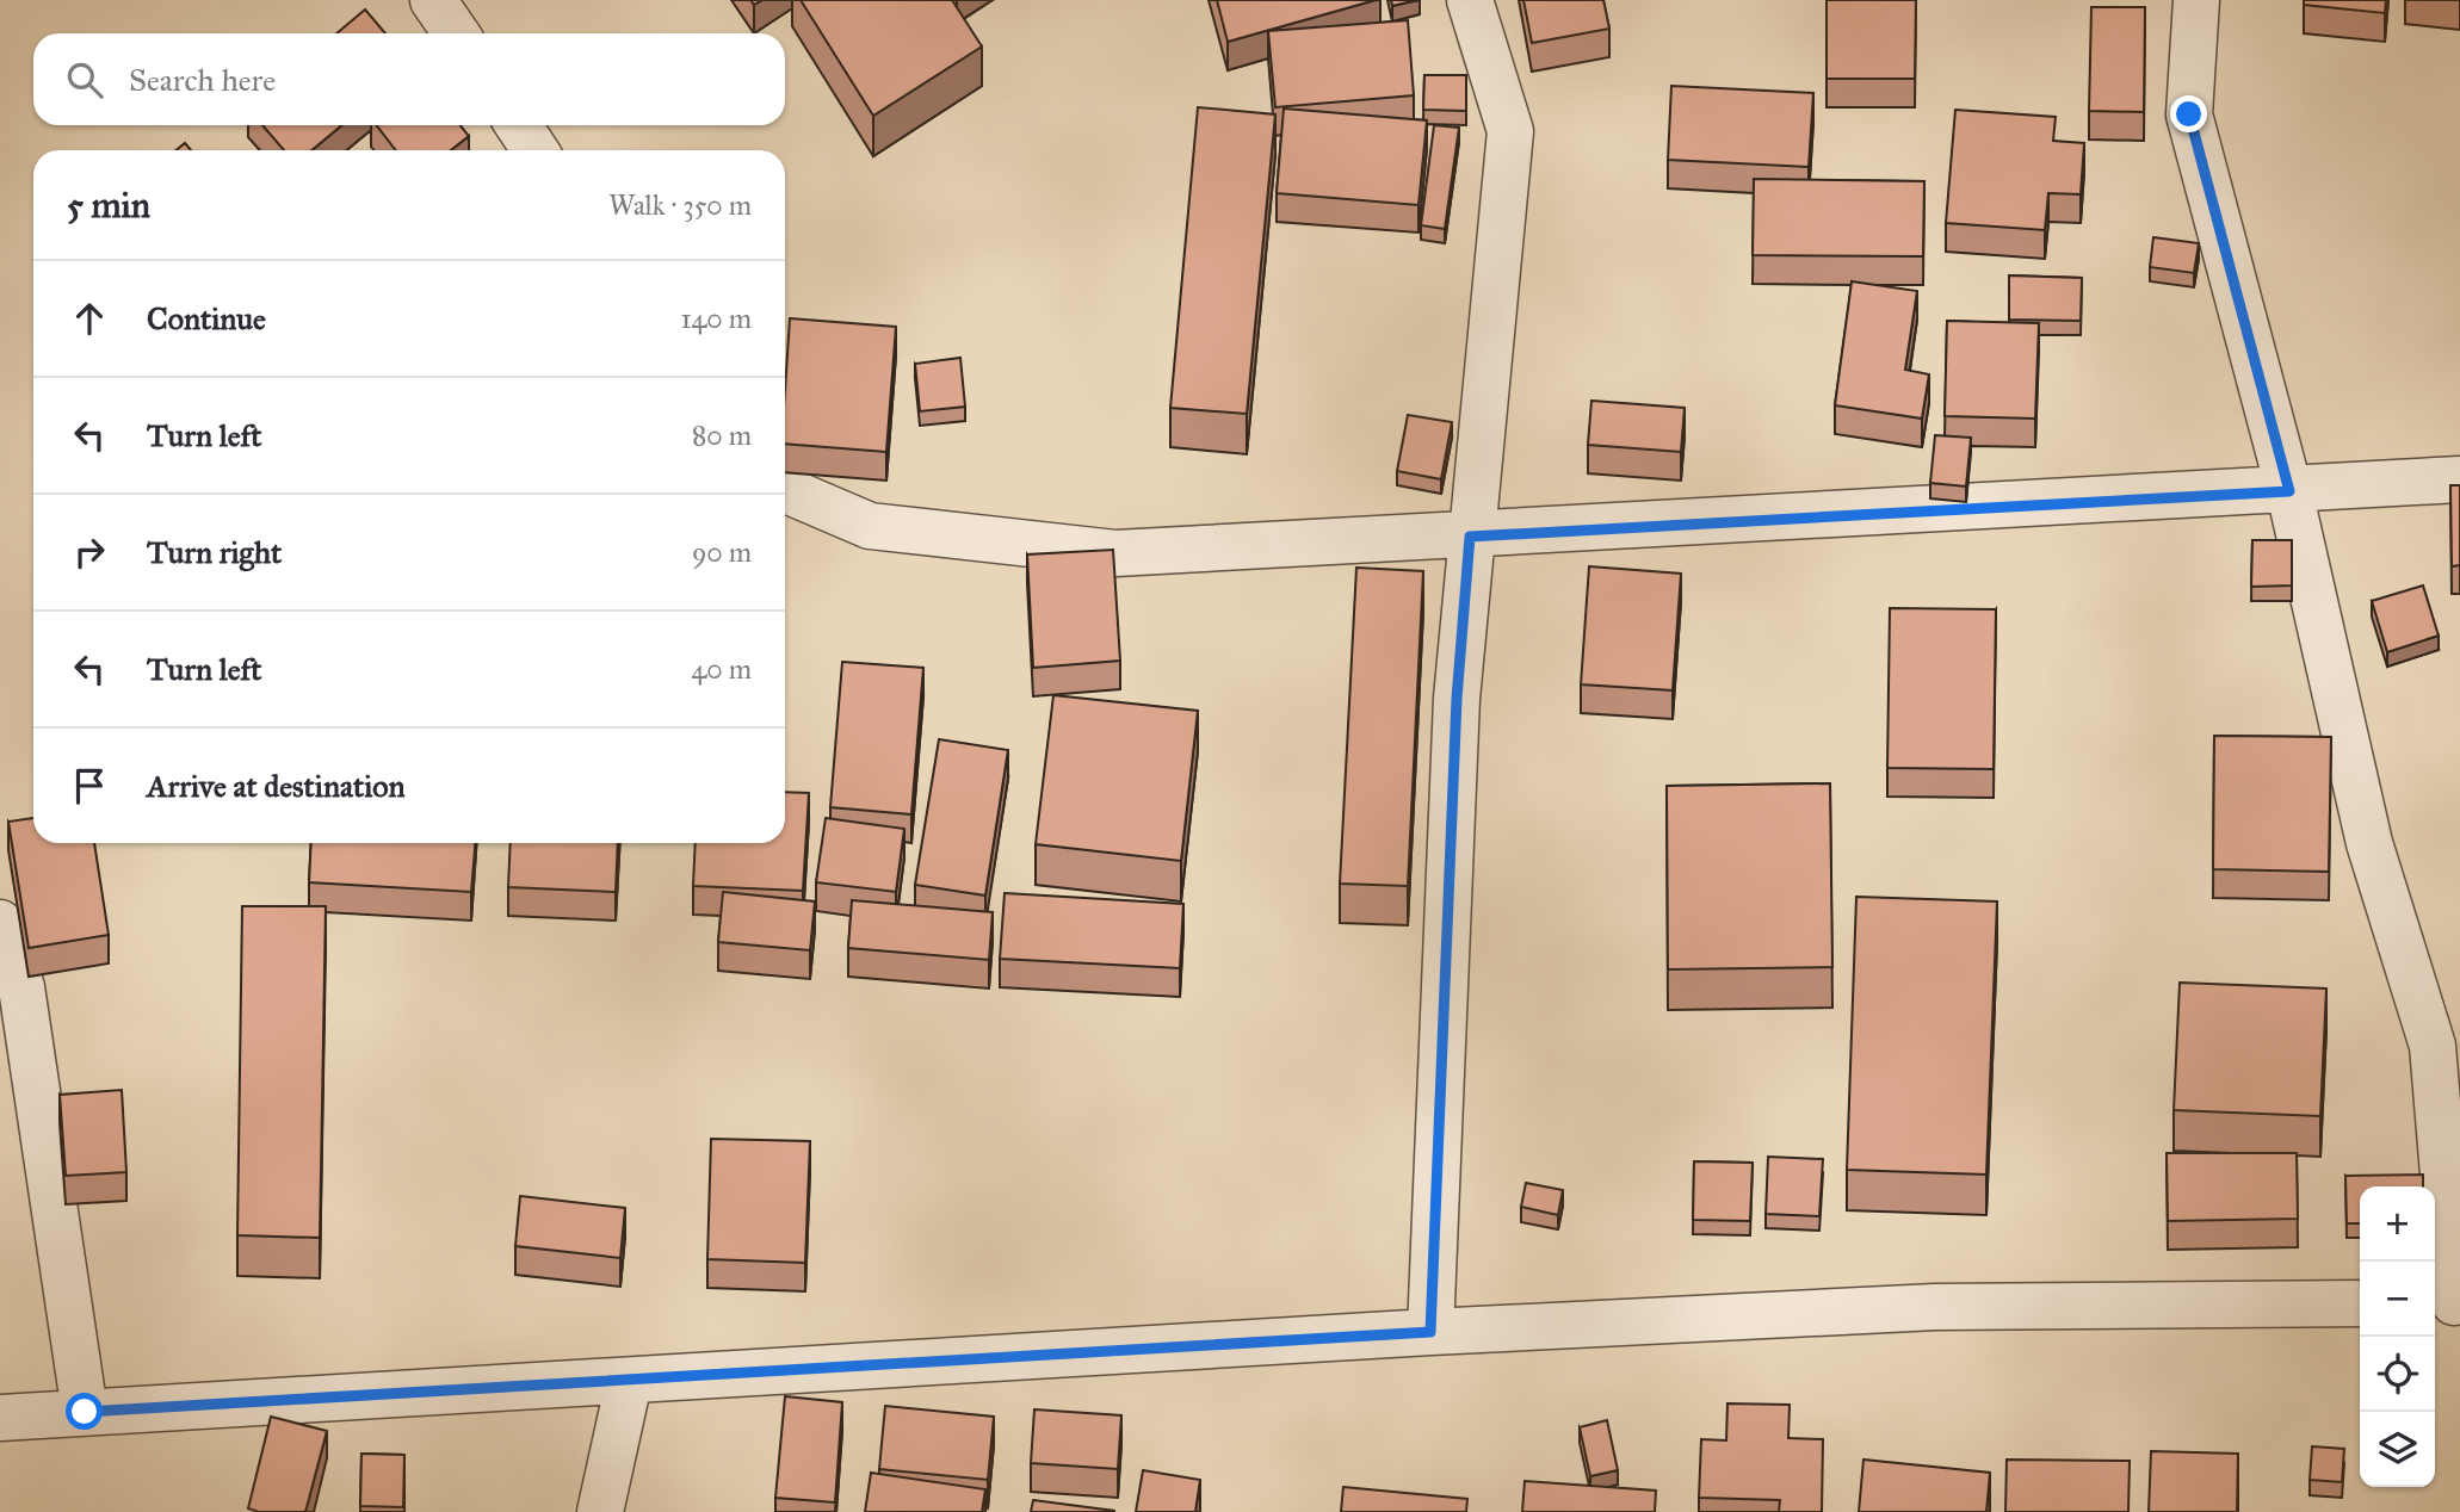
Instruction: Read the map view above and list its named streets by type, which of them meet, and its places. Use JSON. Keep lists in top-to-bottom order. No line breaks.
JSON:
{"page":{"search":"Search here","heading":["5 min","Walk · 350 m"],"list":[["Continue","140 m"],["Turn left","80 m"],["Turn right","90 m"],["Turn left","40 m"],"Arrive at destination"],"map_buttons":["+","−"]}}
